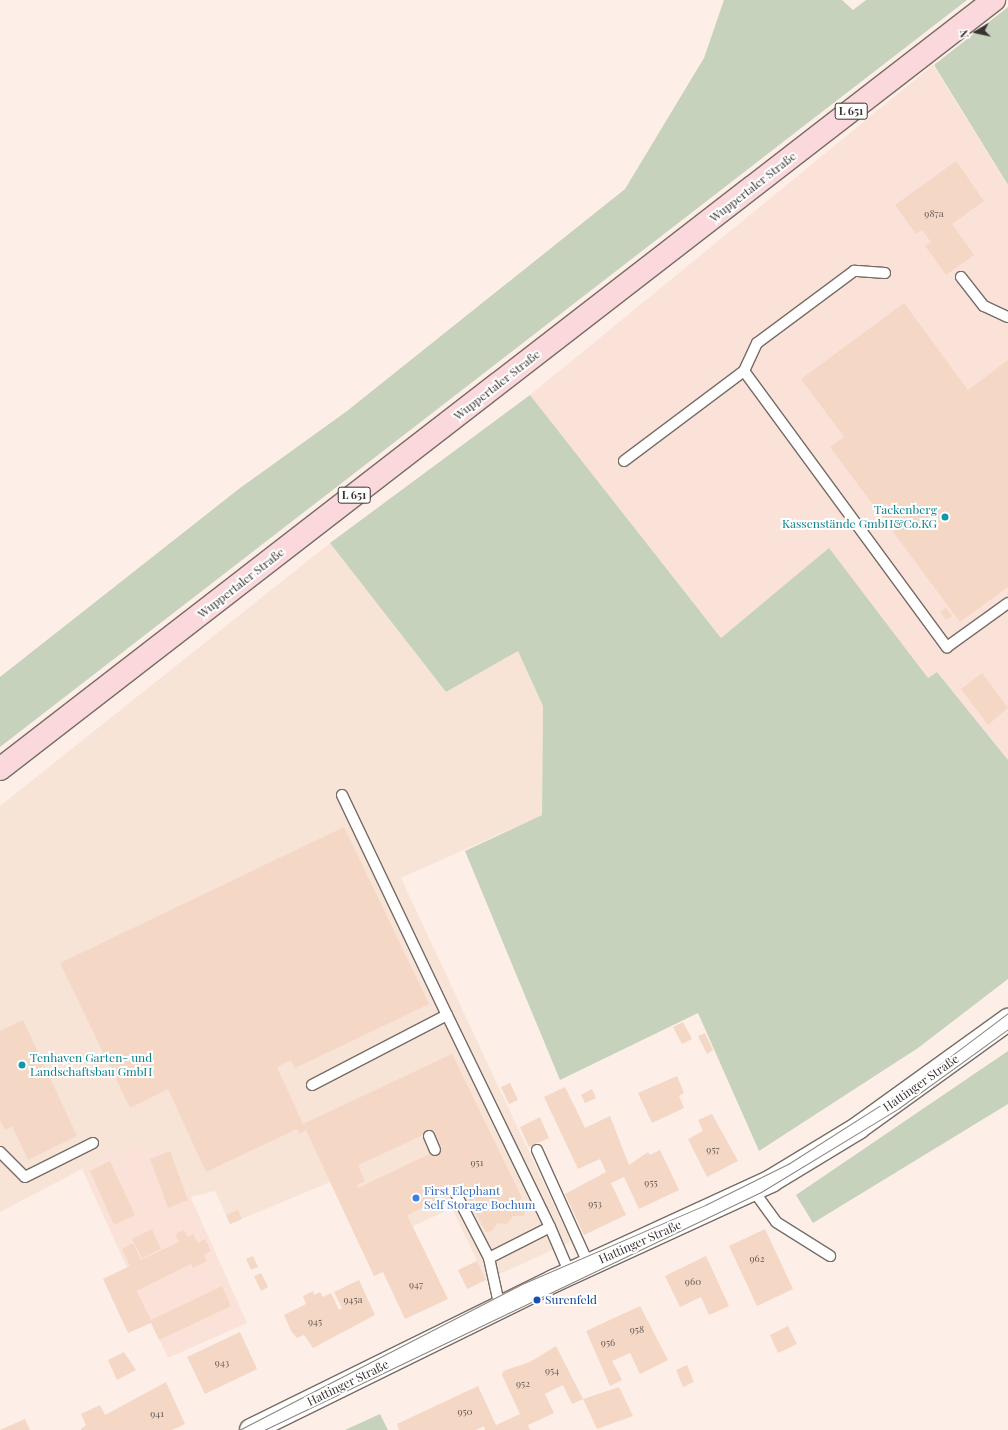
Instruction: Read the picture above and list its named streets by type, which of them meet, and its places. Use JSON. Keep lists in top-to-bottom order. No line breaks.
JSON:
{"streets":{"main road":["L 651","Wuppertaler Straße"],"street":["Hattinger Straße"]},"places":["Tackenberg Kassenstände GmbH&Co.KG","Tenhaven Garten- und Landschaftsbau GmbH","First Elephant Self Storage Bochum","Surenfeld"],"house_numbers":["987a","957","951","955","953","962","960","947","945a","945","958","956","943","954","952","950","941"],"north":"left"}
